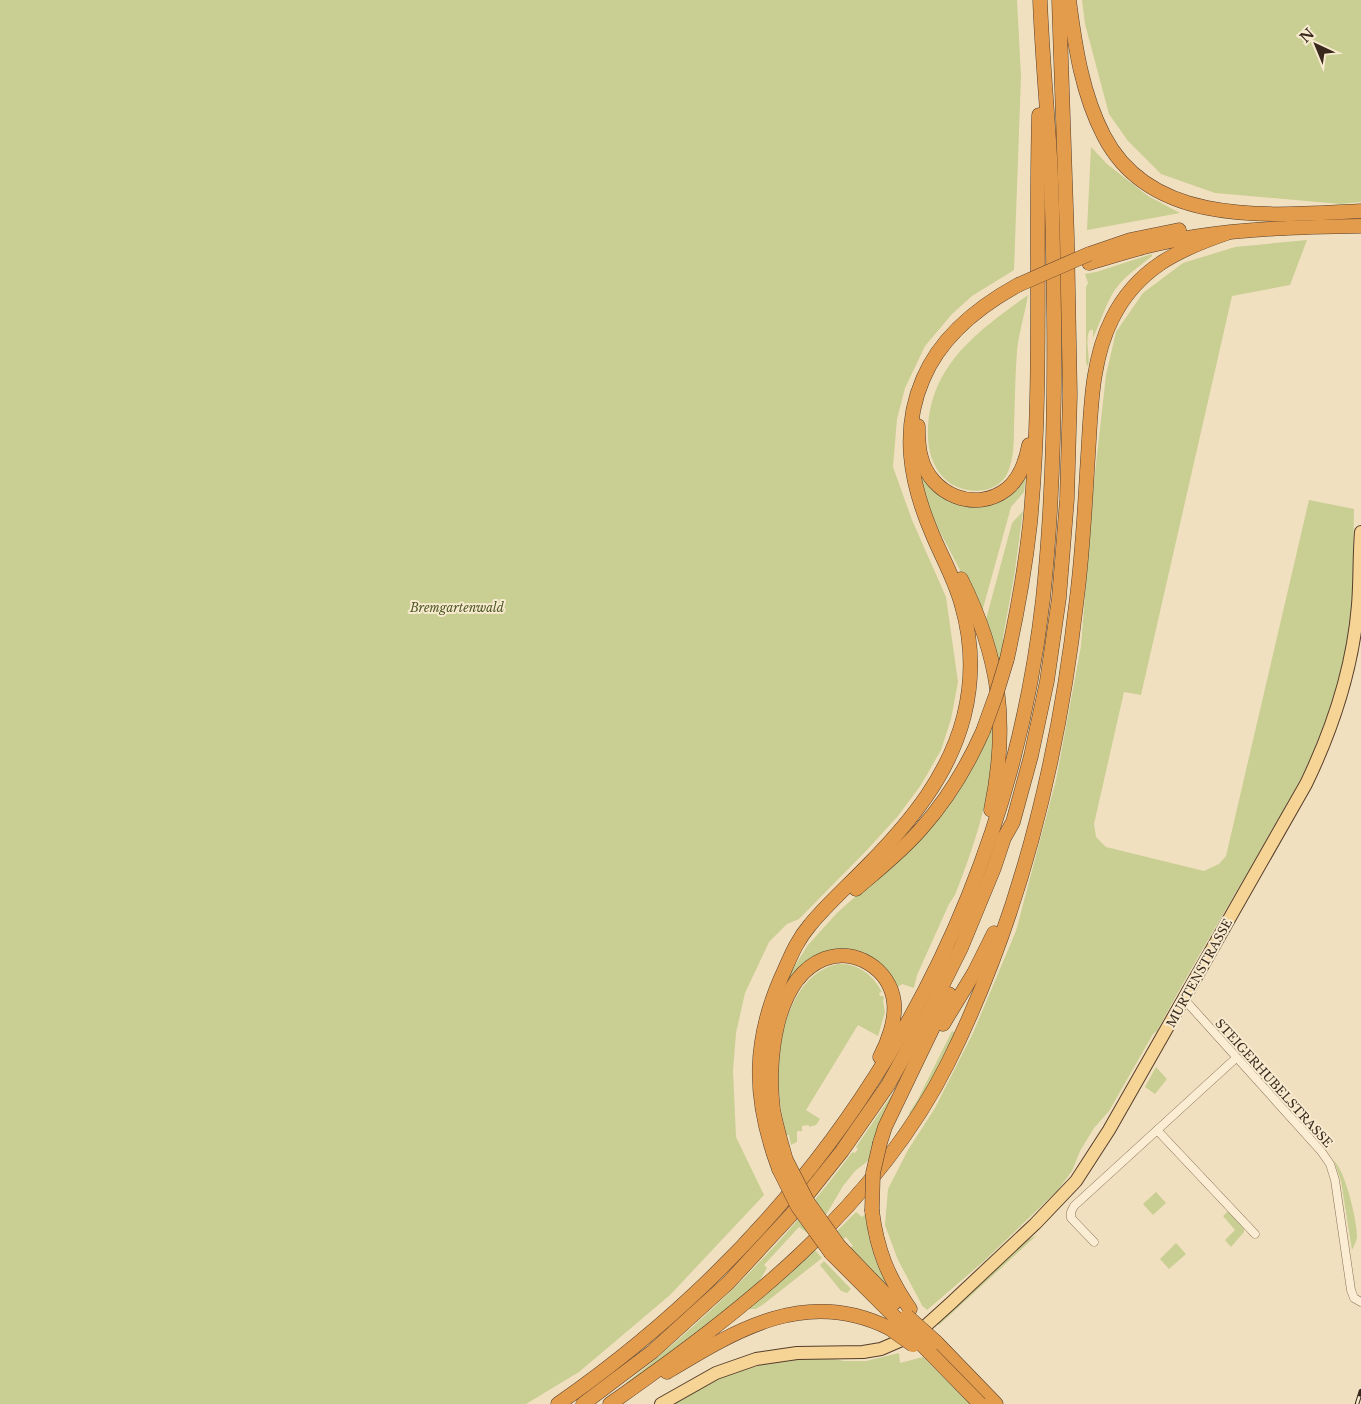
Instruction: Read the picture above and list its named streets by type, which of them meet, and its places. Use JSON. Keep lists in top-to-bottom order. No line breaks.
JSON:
{"streets":{"main road":["MURTENSTRASSE"],"street":["STEIGERHUBELSTRASSE"]},"crossings":[["MURTENSTRASSE","STEIGERHUBELSTRASSE"]],"parks":["Bremgartenwald"],"north":"top left"}
